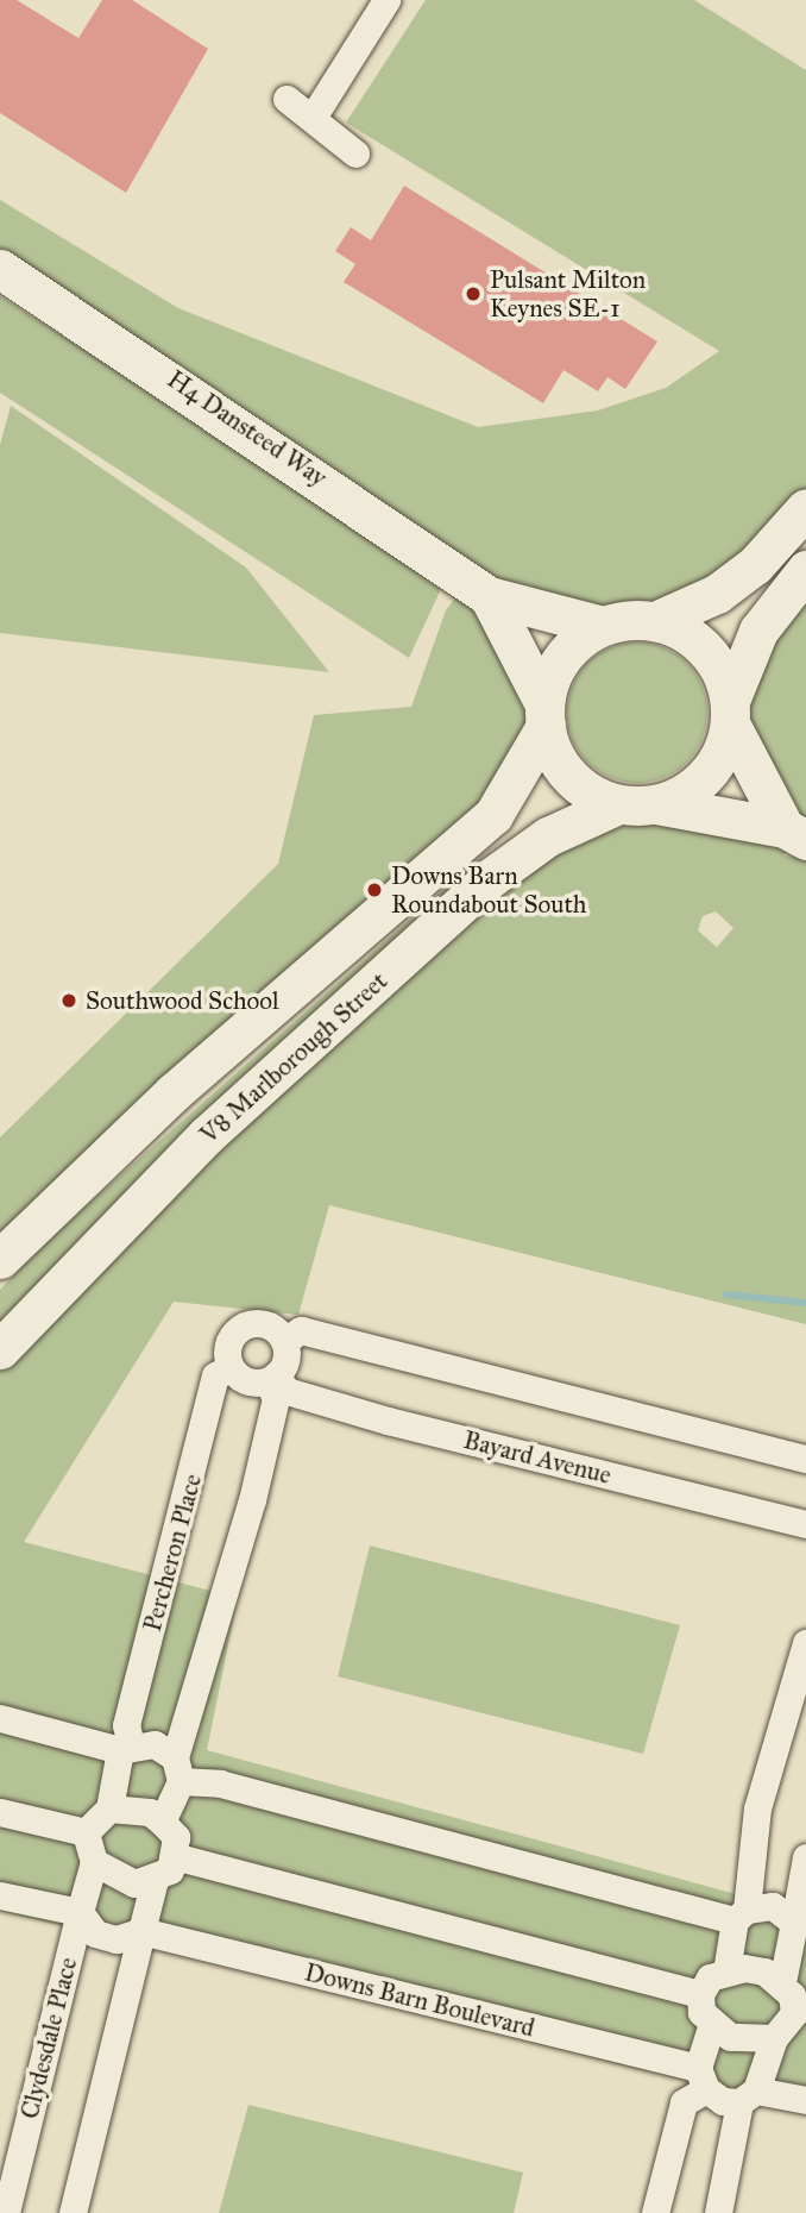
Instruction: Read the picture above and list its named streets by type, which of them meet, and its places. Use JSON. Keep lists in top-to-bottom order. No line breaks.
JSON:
{"streets":{"main road":["H4 Dansteed Way","V8 Marlborough Street"],"street":["Bayard Avenue","Percheron Place","Downs Barn Boulevard","Clydesdale Place"]},"crossings":[["H4 Dansteed Way","V8 Marlborough Street"],["Bayard Avenue","Percheron Place"],["Downs Barn Boulevard","Clydesdale Place"]],"places":["Pulsant Milton Keynes SE-1","Downs Barn Roundabout South","Southwood School"]}
